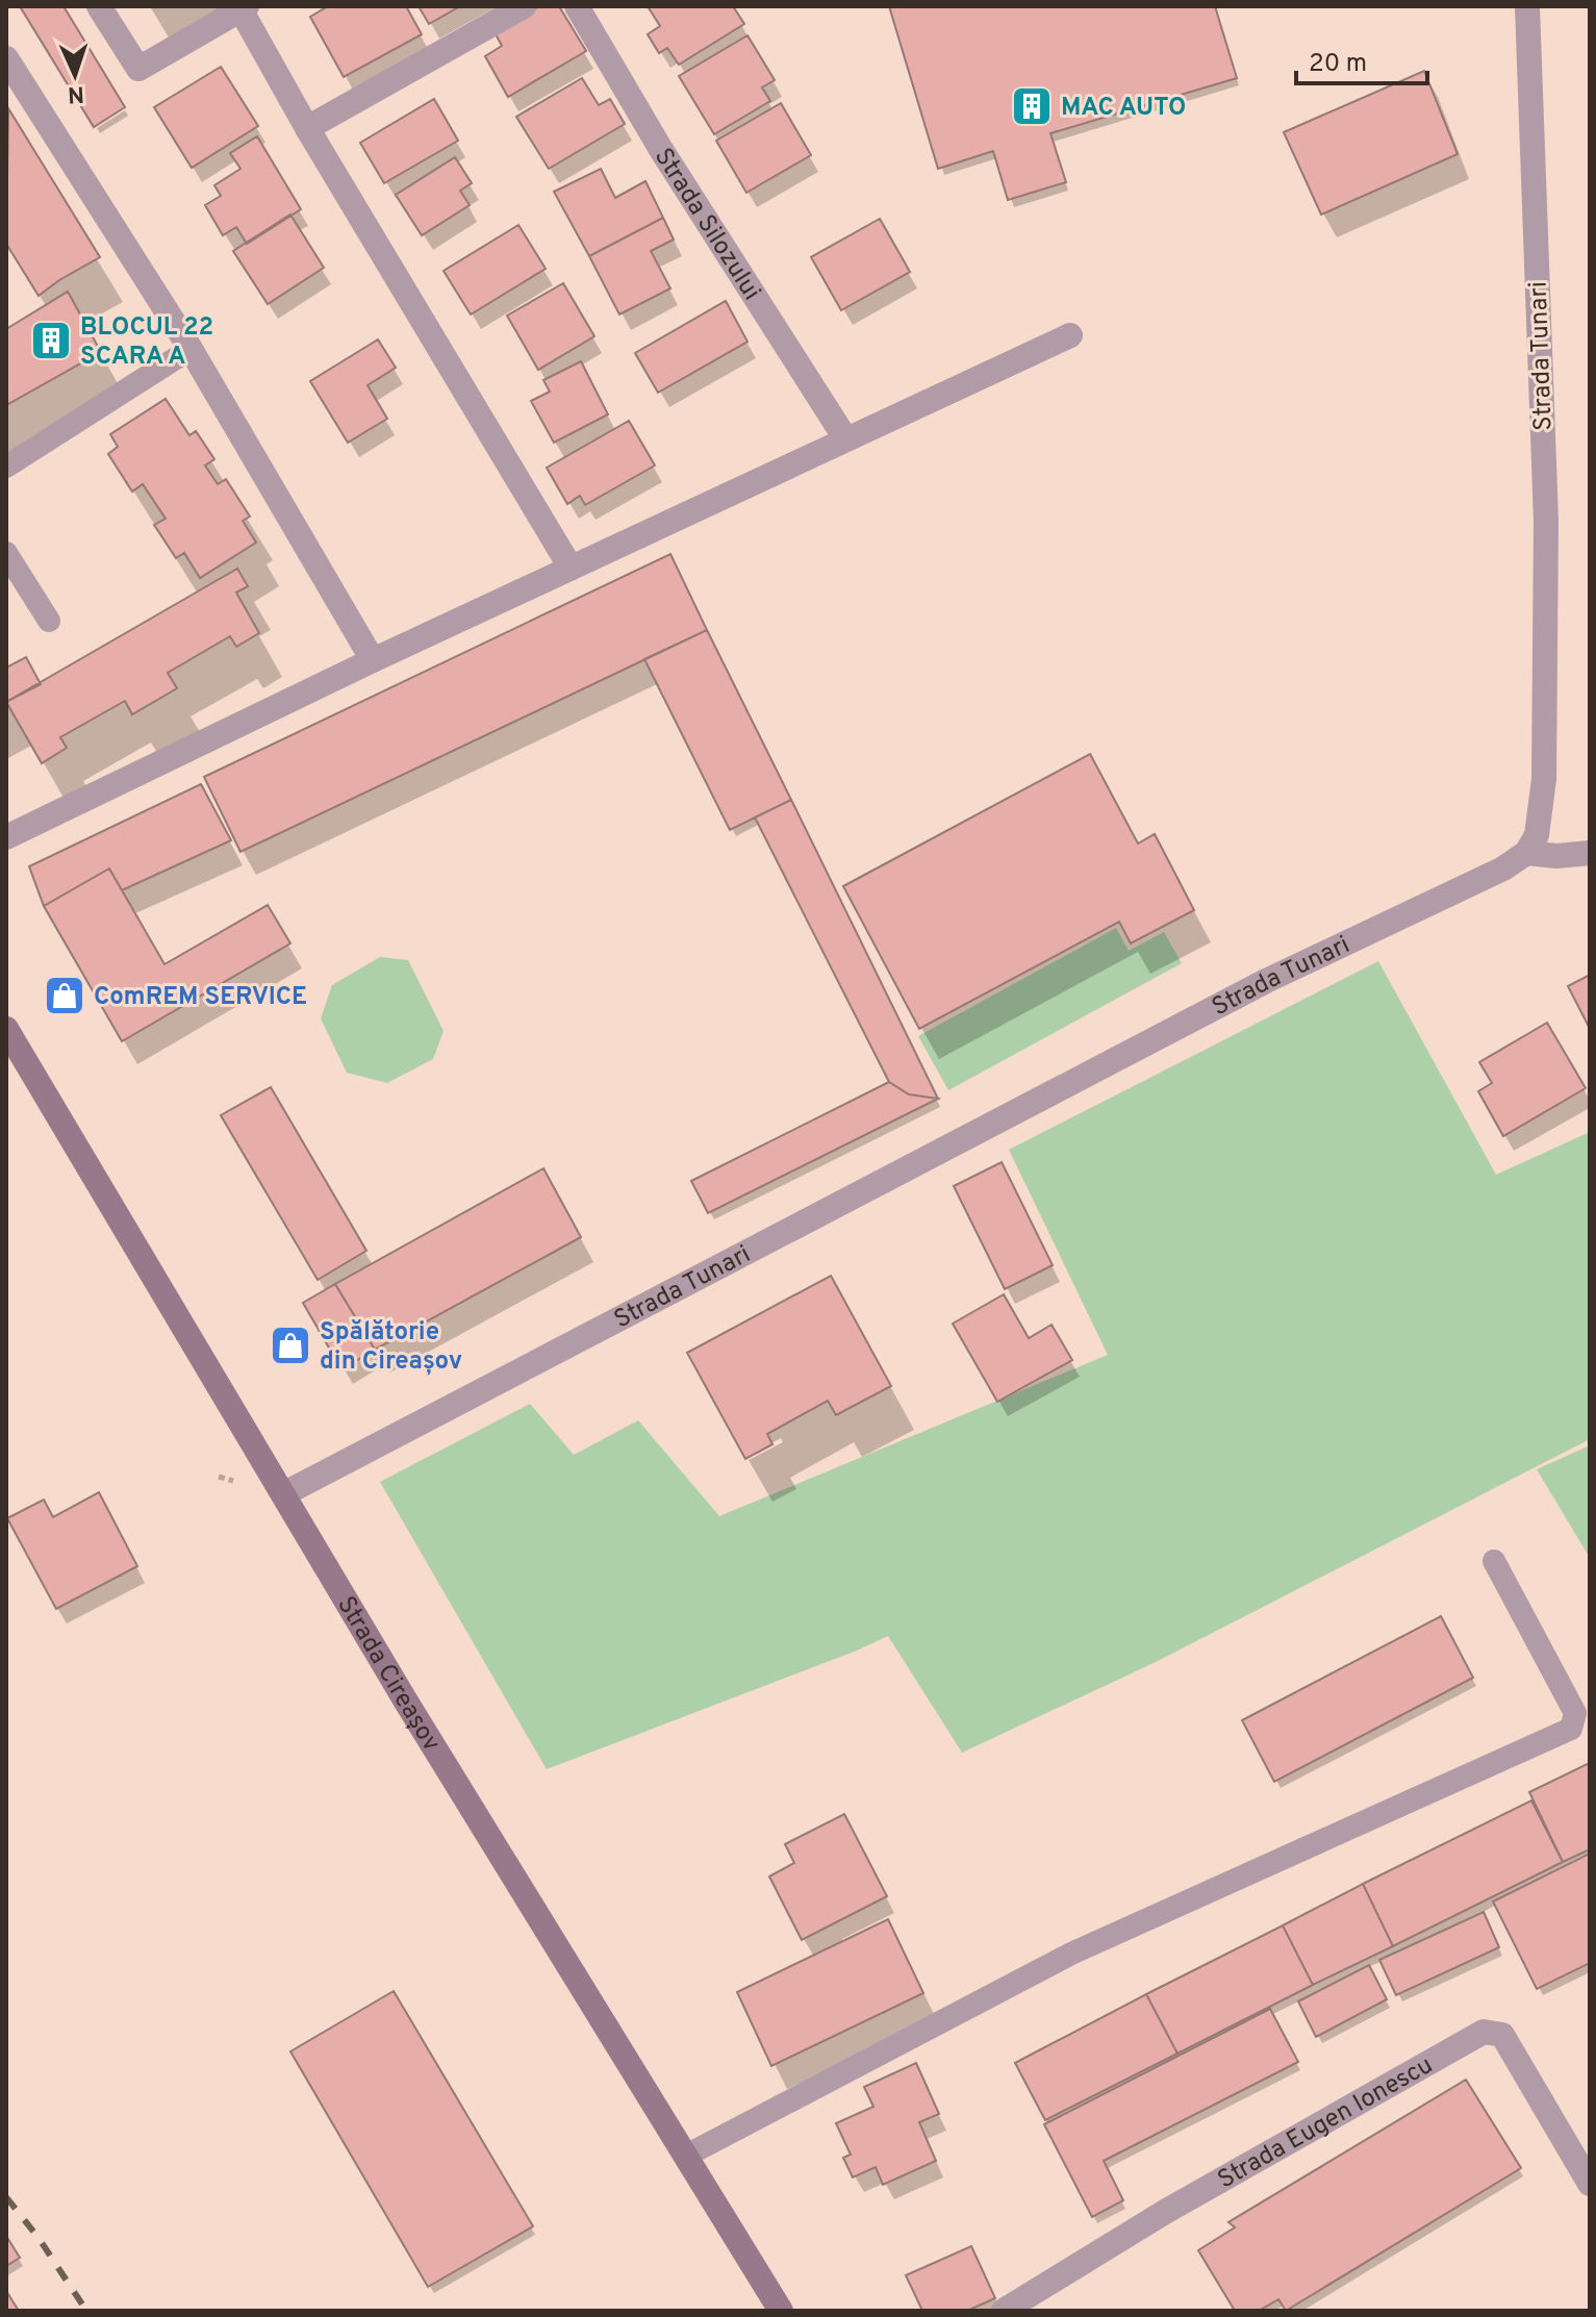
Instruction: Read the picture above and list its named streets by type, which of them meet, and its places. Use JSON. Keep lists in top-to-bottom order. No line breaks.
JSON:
{"streets":{"main road":["Strada Cireașov"],"street":["Strada Silozului","Strada Tunari","Strada Eugen Ionescu"]},"crossings":[["Strada Tunari","Strada Cireașov"]],"places":{"building":["MAC AUTO","BLOCUL 22 SCARA A"],"shop":["ComREM SERVICE","Spălătorie din Cireașov"]},"scale_bar":"20 m","north":"bottom"}
